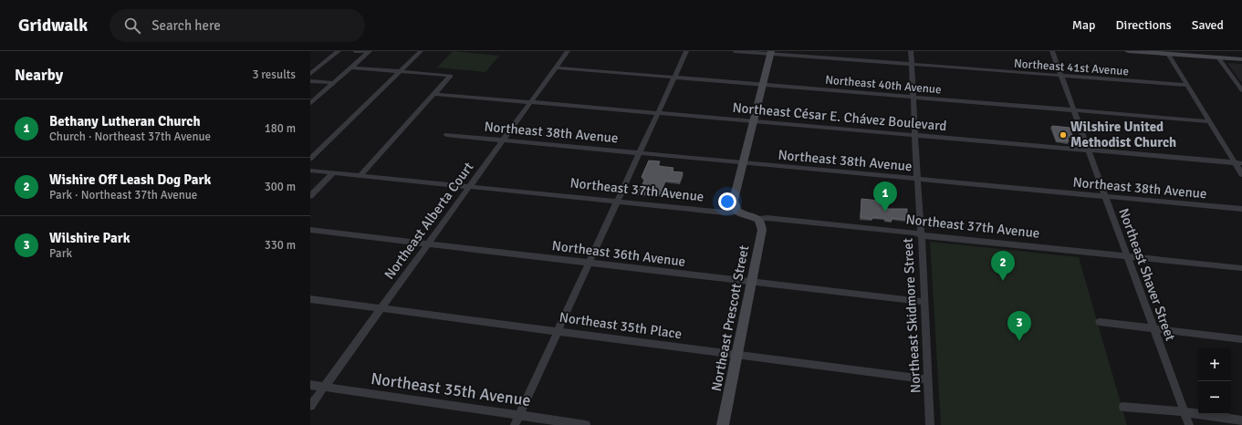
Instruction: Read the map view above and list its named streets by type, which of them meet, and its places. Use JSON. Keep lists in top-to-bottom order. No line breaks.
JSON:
{"streets":{"street":["Northeast 41st Avenue","Northeast 40th Avenue","Northeast César E. Chávez Boulevard","Northeast 38th Avenue","Northeast 37th Avenue","Northeast Alberta Court","Northeast 36th Avenue","Northeast Shaver Street","Northeast Skidmore Street","Northeast Prescott Street","Northeast 35th Place","Northeast 35th Avenue"]},"crossings":[["Northeast 41st Avenue","Northeast Shaver Street"],["Northeast 41st Avenue","Northeast Skidmore Street"],["Northeast 40th Avenue","Northeast Alberta Court"],["Northeast 40th Avenue","Northeast Shaver Street"],["Northeast 40th Avenue","Northeast Skidmore Street"],["Northeast César E. Chávez Boulevard","Northeast Alberta Court"],["Northeast César E. Chávez Boulevard","Northeast Shaver Street"],["Northeast César E. Chávez Boulevard","Northeast Skidmore Street"],["Northeast 38th Avenue","Northeast Alberta Court"],["Northeast 38th Avenue","Northeast Shaver Street"],["Northeast 38th Avenue","Northeast Skidmore Street"],["Northeast 37th Avenue","Northeast Alberta Court"],["Northeast 37th Avenue","Northeast Shaver Street"],["Northeast 37th Avenue","Northeast Skidmore Street"],["Northeast 37th Avenue","Northeast Prescott Street"],["Northeast Alberta Court","Northeast 36th Avenue"],["Northeast Alberta Court","Northeast 35th Place"],["Northeast Alberta Court","Northeast 35th Avenue"],["Northeast 36th Avenue","Northeast Skidmore Street"],["Northeast 36th Avenue","Northeast Prescott Street"],["Northeast Skidmore Street","Northeast 35th Place"],["Northeast Prescott Street","Northeast 35th Place"]],"places":["Wilshire United Methodist Church"],"page":{"header":"Gridwalk","search":"Search here","nav":["Map","Directions","Saved"],"heading":["Nearby","3 results"],"list":[{"mark":"1","name":"Bethany Lutheran Church","note":"Church · Northeast 37th Avenue","value":"180 m"},{"mark":"2","name":"Wishire Off Leash Dog Park","note":"Park · Northeast 37th Avenue","value":"300 m"},{"mark":"3","name":"Wilshire Park","note":"Park","value":"330 m"}],"pins":["1","2","3"],"map_buttons":["+","−"]}}
